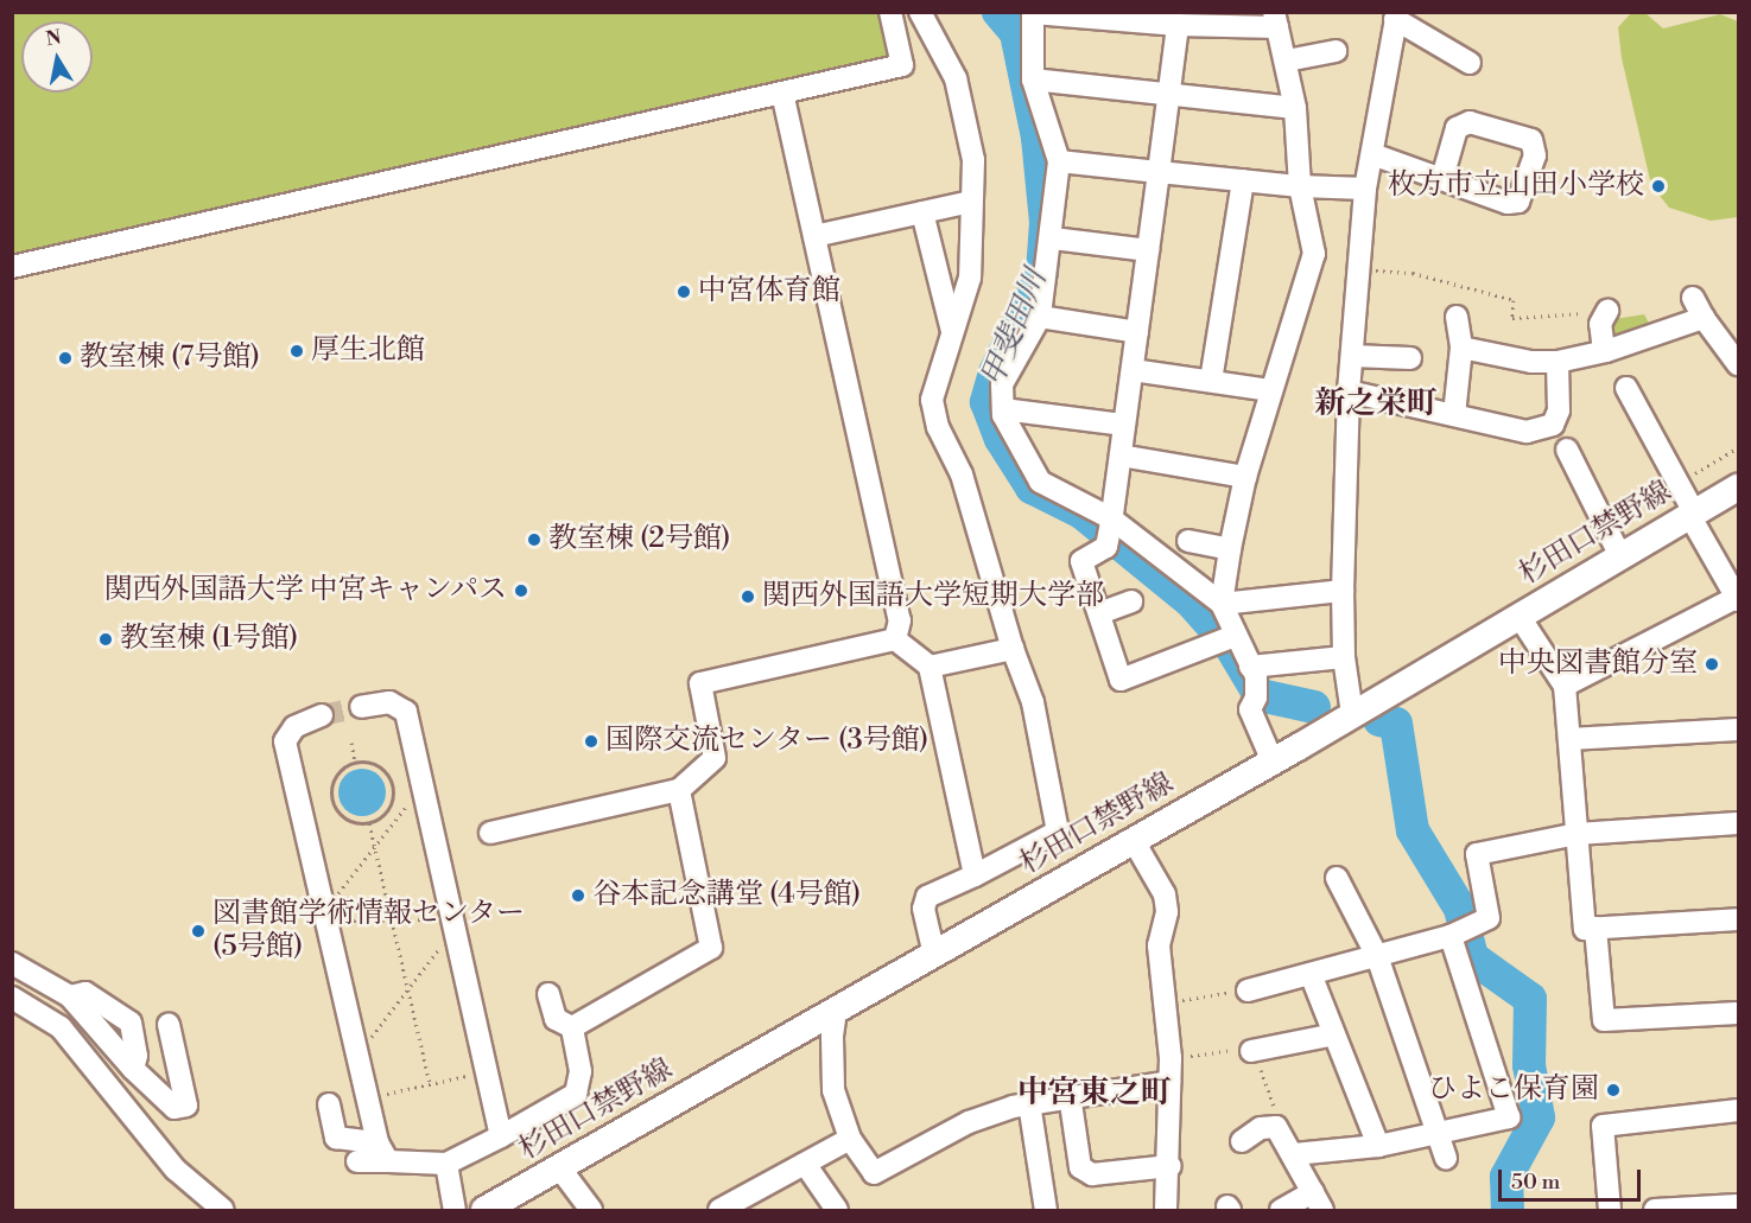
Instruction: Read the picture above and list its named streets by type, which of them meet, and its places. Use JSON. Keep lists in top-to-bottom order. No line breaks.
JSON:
{"streets":{"main road":["杉田口禁野線"]},"districts":["新之栄町","中宮東之町"],"water":["甲斐田川"],"places":["枚方市立山田小学校","中宮体育館","厚生北館","教室棟 (7号館)","教室棟 (2号館)","関西外国語大学 中宮キャンパス","関西外国語大学短期大学部","教室棟 (1号館)","中央図書館分室","国際交流センター (3号館)","谷本記念講堂 (4号館)","図書館学術情報センター (5号館)","ひよこ保育園"],"scale_bar":"50 m","north":"top"}
